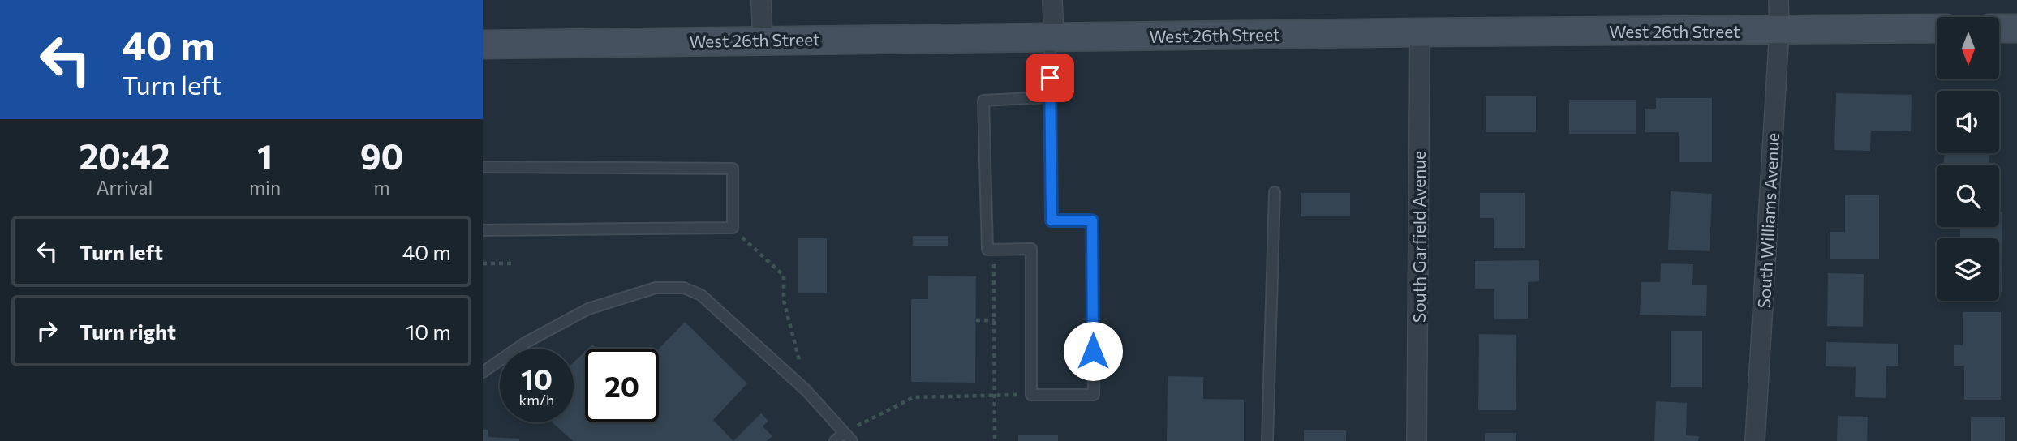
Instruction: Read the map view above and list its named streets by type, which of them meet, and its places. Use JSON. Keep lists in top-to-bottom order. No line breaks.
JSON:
{"streets":{"main road":["West 26th Street"],"street":["South Williams Avenue","South Garfield Avenue"]},"crossings":[["West 26th Street","South Williams Avenue"],["West 26th Street","South Garfield Avenue"]],"north":"bottom","page":{"turn":["40 m","Turn left"],"eta":["20:42","Arrival","1","min","90","m"],"list":[{"name":"Turn left","value":"40 m"},{"name":"Turn right","value":"10 m"}],"speed":"10 km/h","limit":"20"}}
